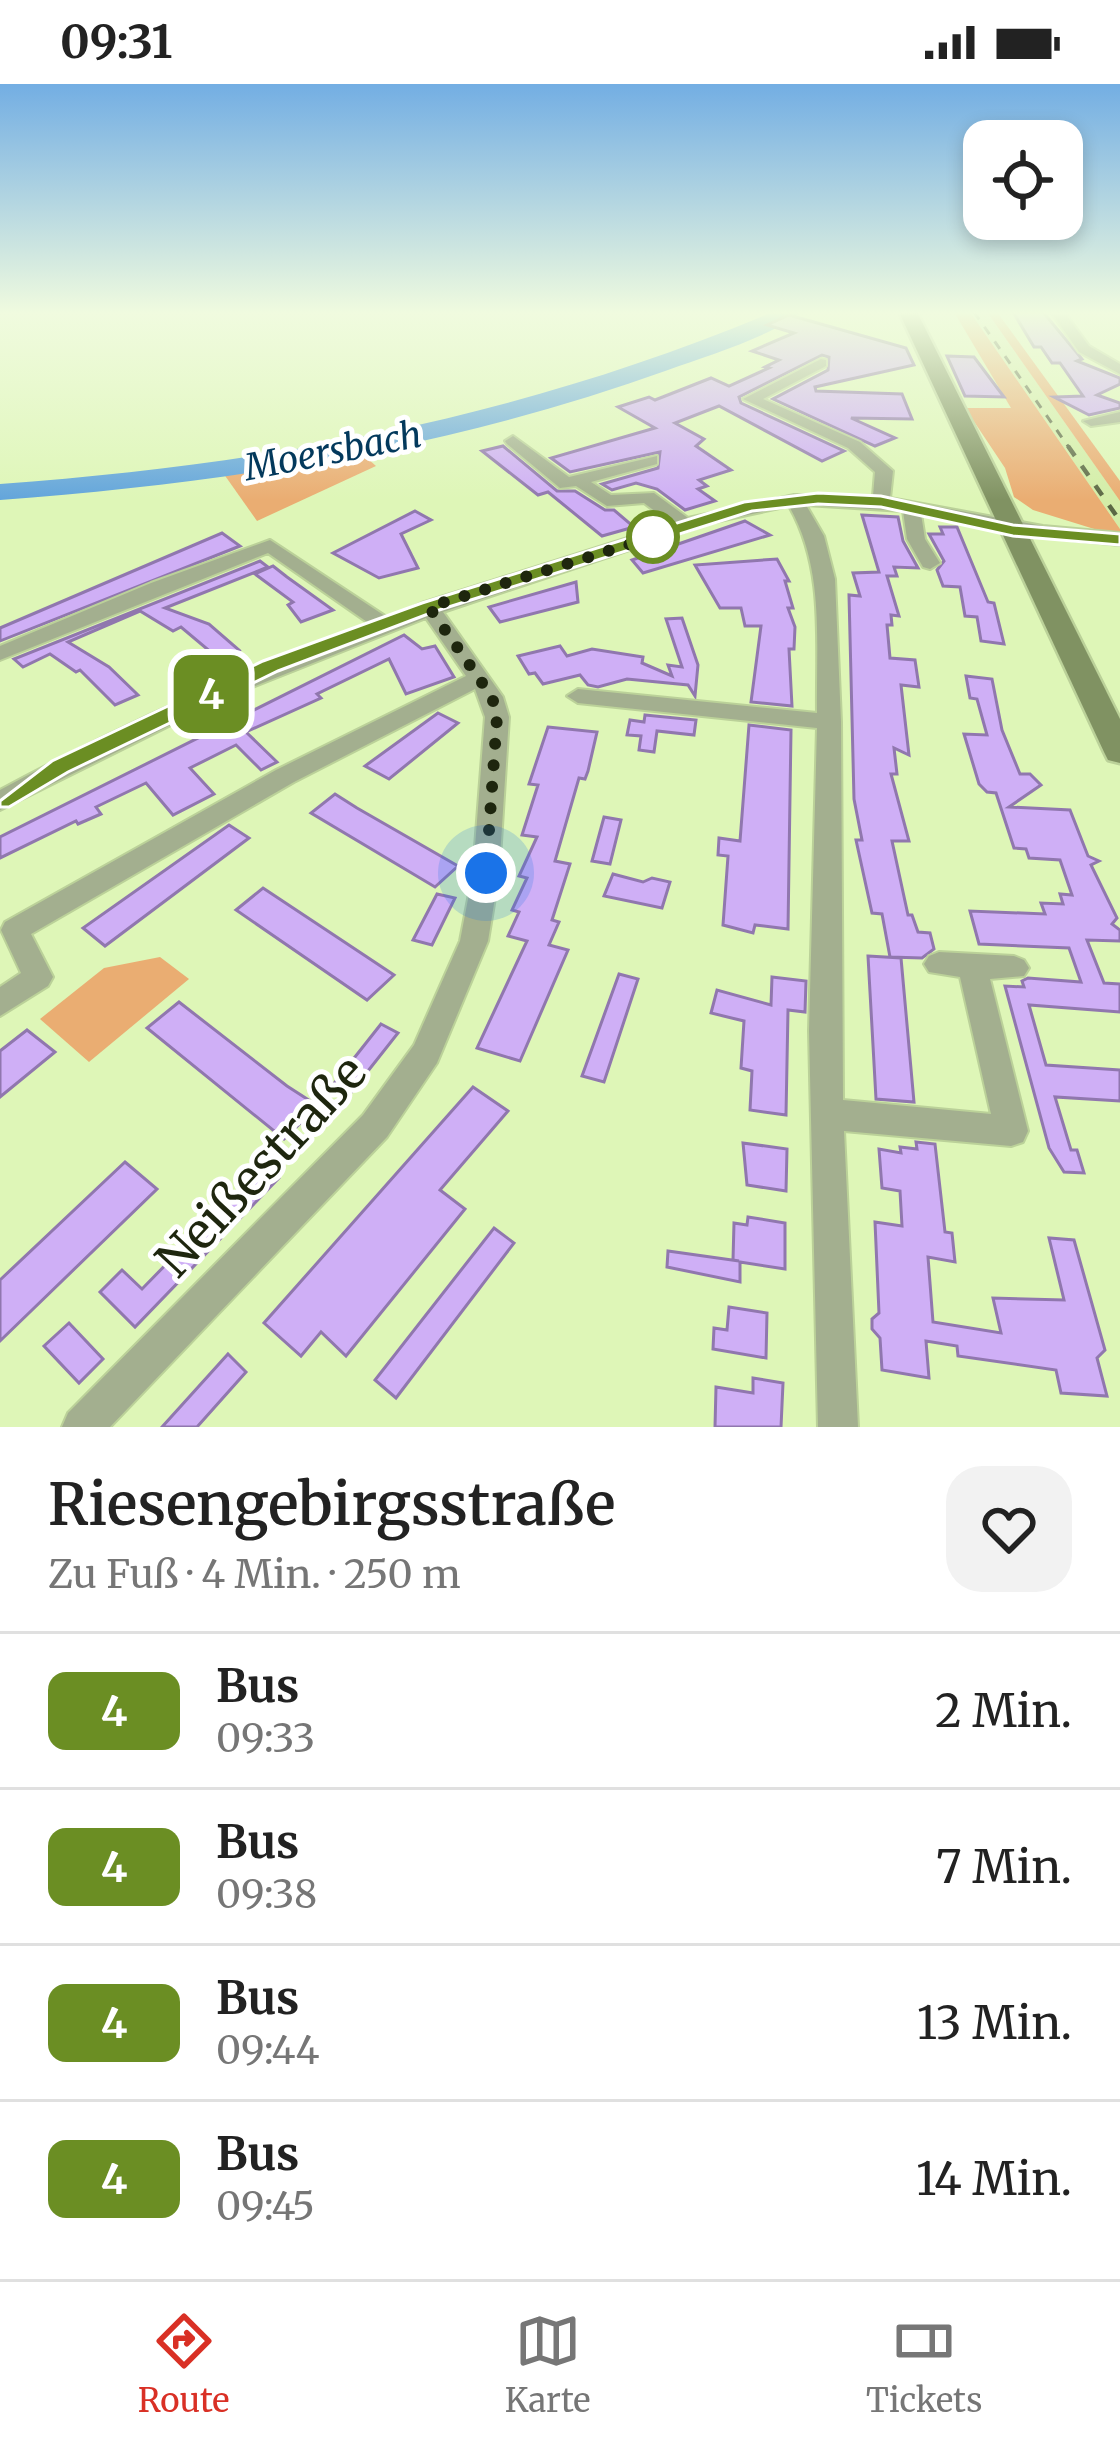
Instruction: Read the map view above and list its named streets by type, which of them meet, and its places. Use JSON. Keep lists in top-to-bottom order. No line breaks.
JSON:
{"streets":{"street":["Neißestraße"]},"water":["Moersbach"],"lines":["bus line 4"],"page":{"status":"09:31","on_map":"4","heading":["Riesengebirgsstraße","Zu Fuß · 4 Min. · 250 m"],"list":[{"mark":"4","name":"Bus","note":"09:33","value":"2 Min."},{"mark":"4","name":"Bus","note":"09:38","value":"7 Min."},{"mark":"4","name":"Bus","note":"09:44","value":"13 Min."},{"mark":"4","name":"Bus","note":"09:45","value":"14 Min."}],"tabs":["Route","Karte","Tickets"]}}
